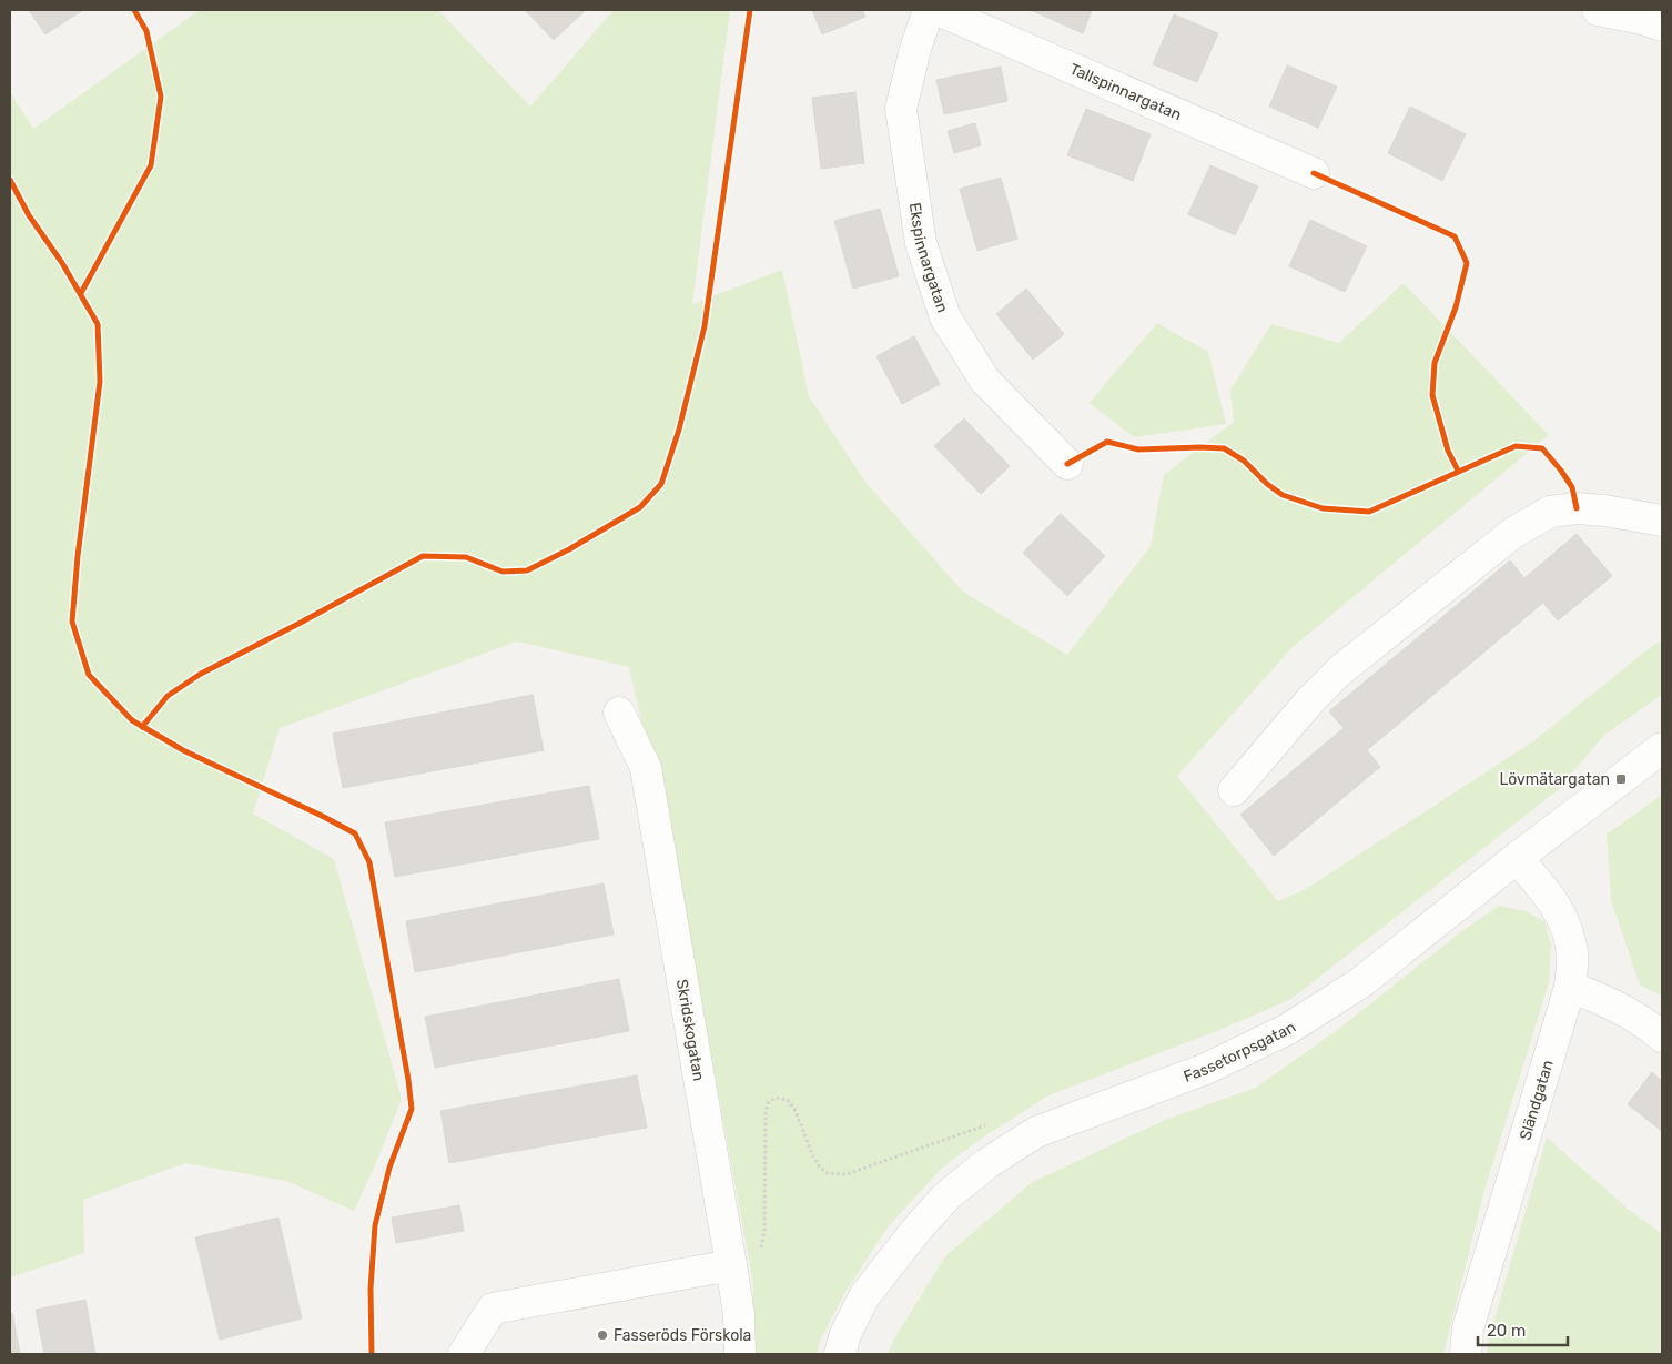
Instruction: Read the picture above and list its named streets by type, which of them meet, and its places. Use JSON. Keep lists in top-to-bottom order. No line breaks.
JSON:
{"streets":{"street":["Tallspinnargatan","Ekspinnargatan","Skridskogatan","Fassetorpsgatan","Sländgatan"]},"crossings":[["Fassetorpsgatan","Sländgatan"]],"places":{"transit":["Lövmätargatan"],"other":["Fasseröds Förskola"]},"scale_bar":"20 m"}
